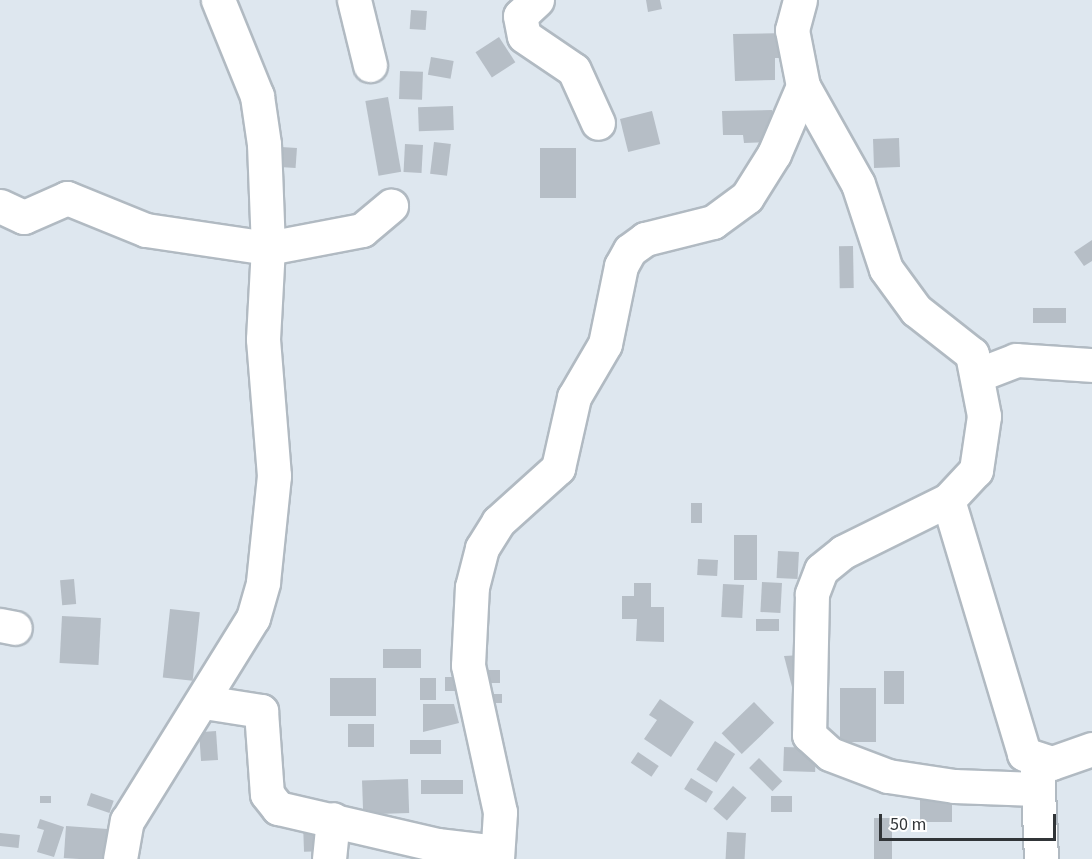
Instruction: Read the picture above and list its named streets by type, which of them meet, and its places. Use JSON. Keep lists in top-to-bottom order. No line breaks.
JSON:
{"scale_bar":"50 m"}
